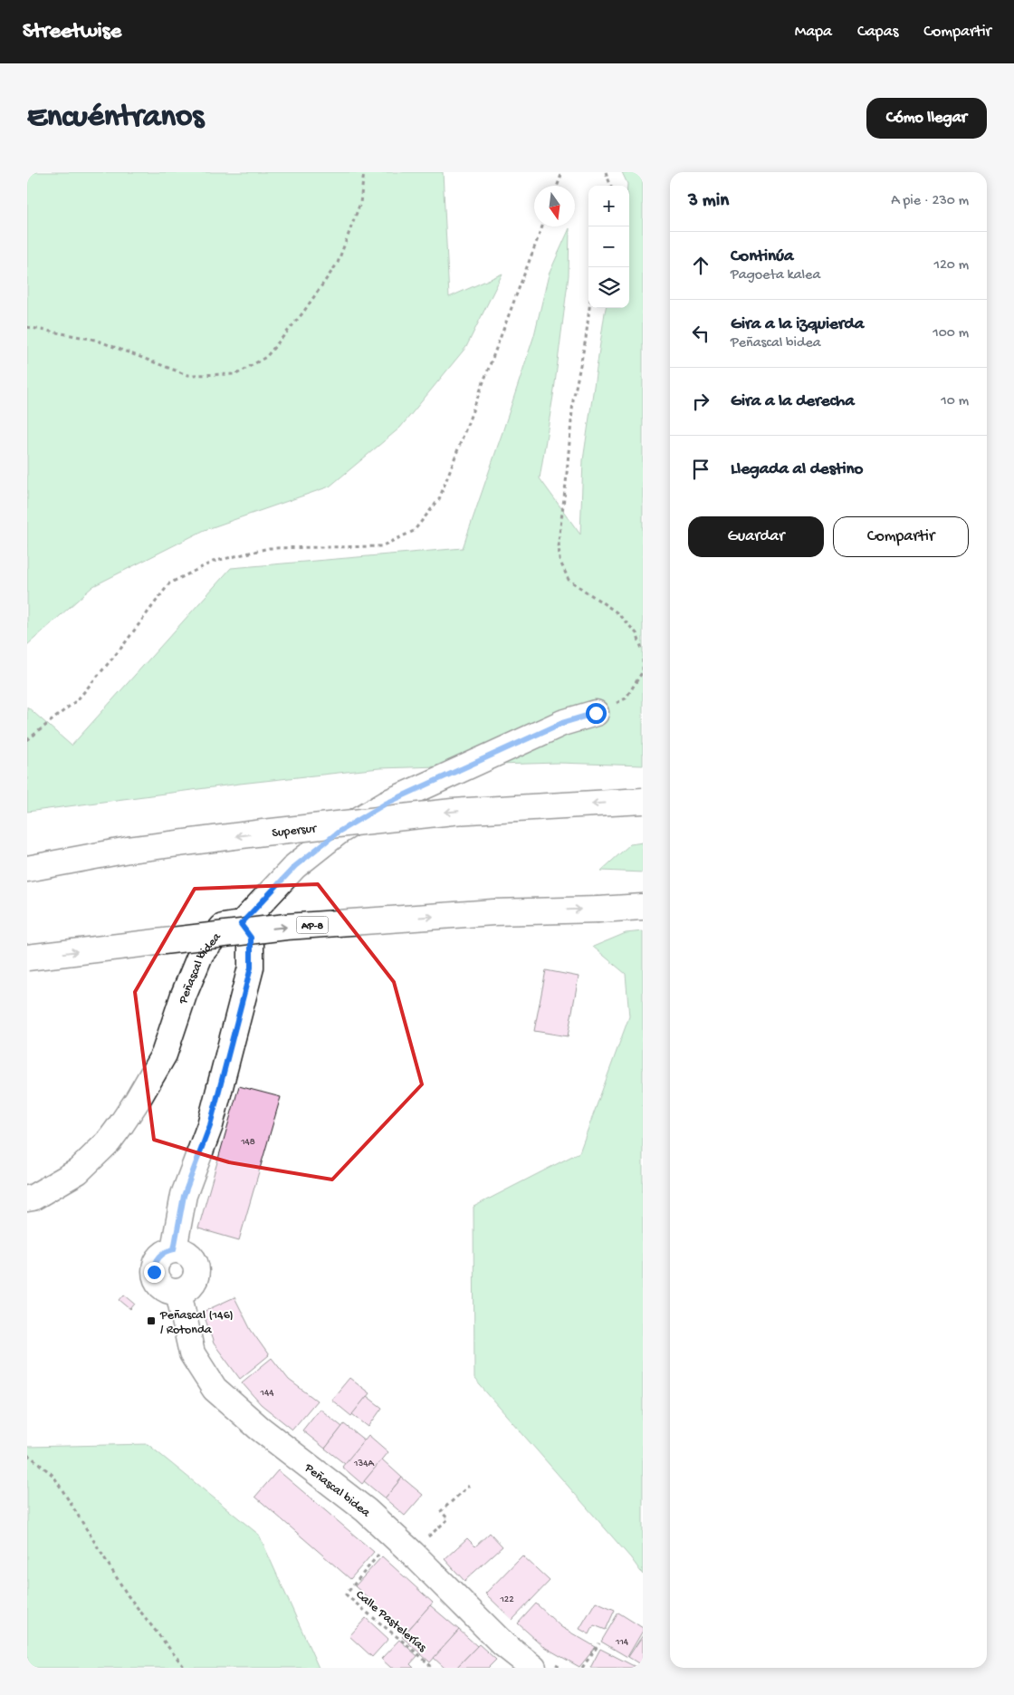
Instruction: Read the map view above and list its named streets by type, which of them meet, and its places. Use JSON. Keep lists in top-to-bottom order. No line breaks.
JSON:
{"streets":{"main road":["Supersur","AP-8","Peñascal bidea"],"path":["Calle Pastelerías"]},"places":{"transit":["Peñascal (146) / Rotonda"]},"house_numbers":["148","144","134A","122","114"],"north":"bottom","page":{"header":"Streetwise","nav":["Mapa","Capas","Compartir"],"buttons":["Cómo llegar",["Guardar","Compartir"]],"title":"Encuéntranos","heading":["3 min","A pie · 230 m"],"map_buttons":["+","−"],"list":[["Continúa","Pagoeta kalea","120 m"],["Gira a la izquierda","Peñascal bidea","100 m"],["Gira a la derecha","10 m"],"Llegada al destino"]}}
